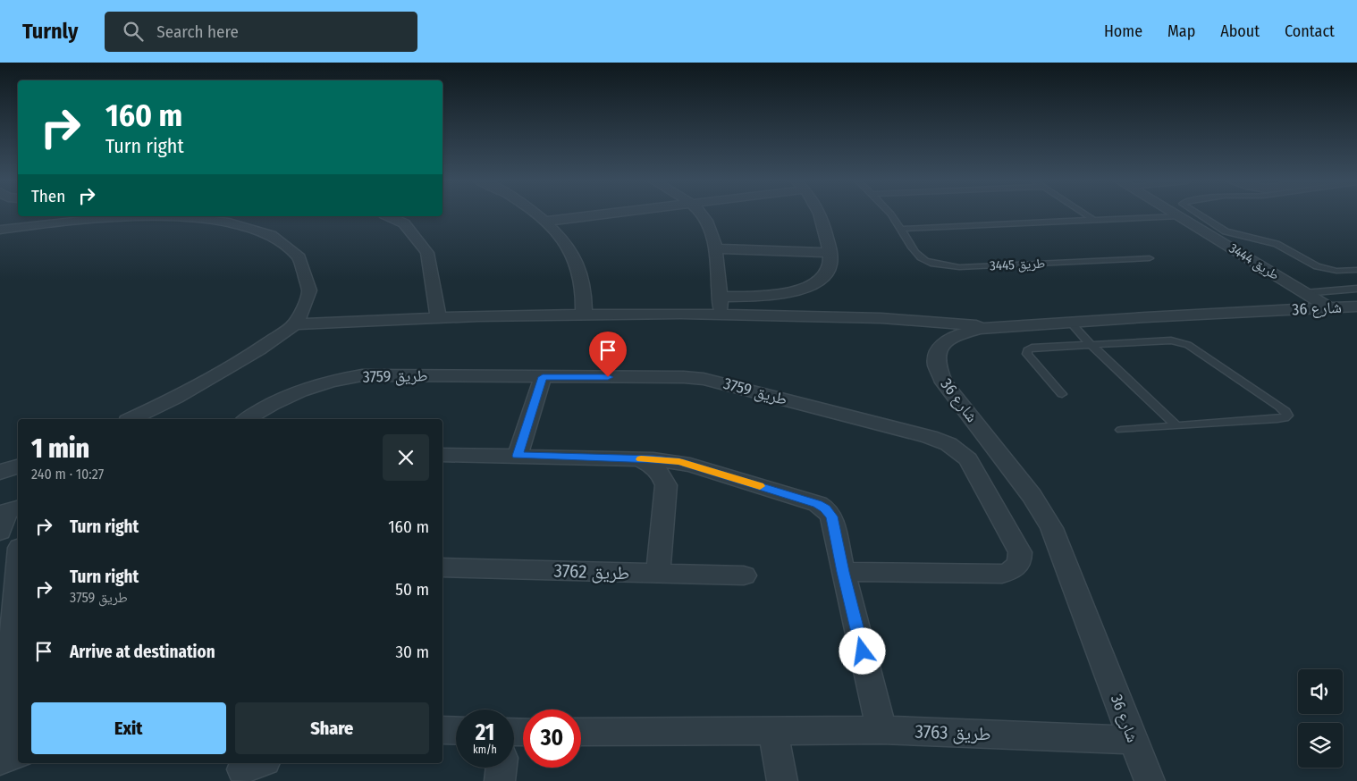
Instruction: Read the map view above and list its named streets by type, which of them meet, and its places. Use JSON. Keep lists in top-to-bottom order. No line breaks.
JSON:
{"streets":{"street":["طريق 3444","شارع 36","طريق 3759","طريق 3762","طريق 3763"],"lane":["طريق 3445"]},"crossings":[["طريق 3444","شارع 36"],["شارع 36","طريق 3763"]],"page":{"header":"Turnly","search":"Search here","nav":["Home","Map","About","Contact"],"turn":["160 m","Turn right"],"then":"Then","heading":["1 min","240 m · 10:27"],"list":[{"name":"Turn right","value":"160 m"},{"name":"Turn right","note":"طريق 3759","value":"50 m"},{"name":"Arrive at destination","value":"30 m"}],"buttons":["Exit","Share"],"speed":"21 km/h","limit":"30"}}
